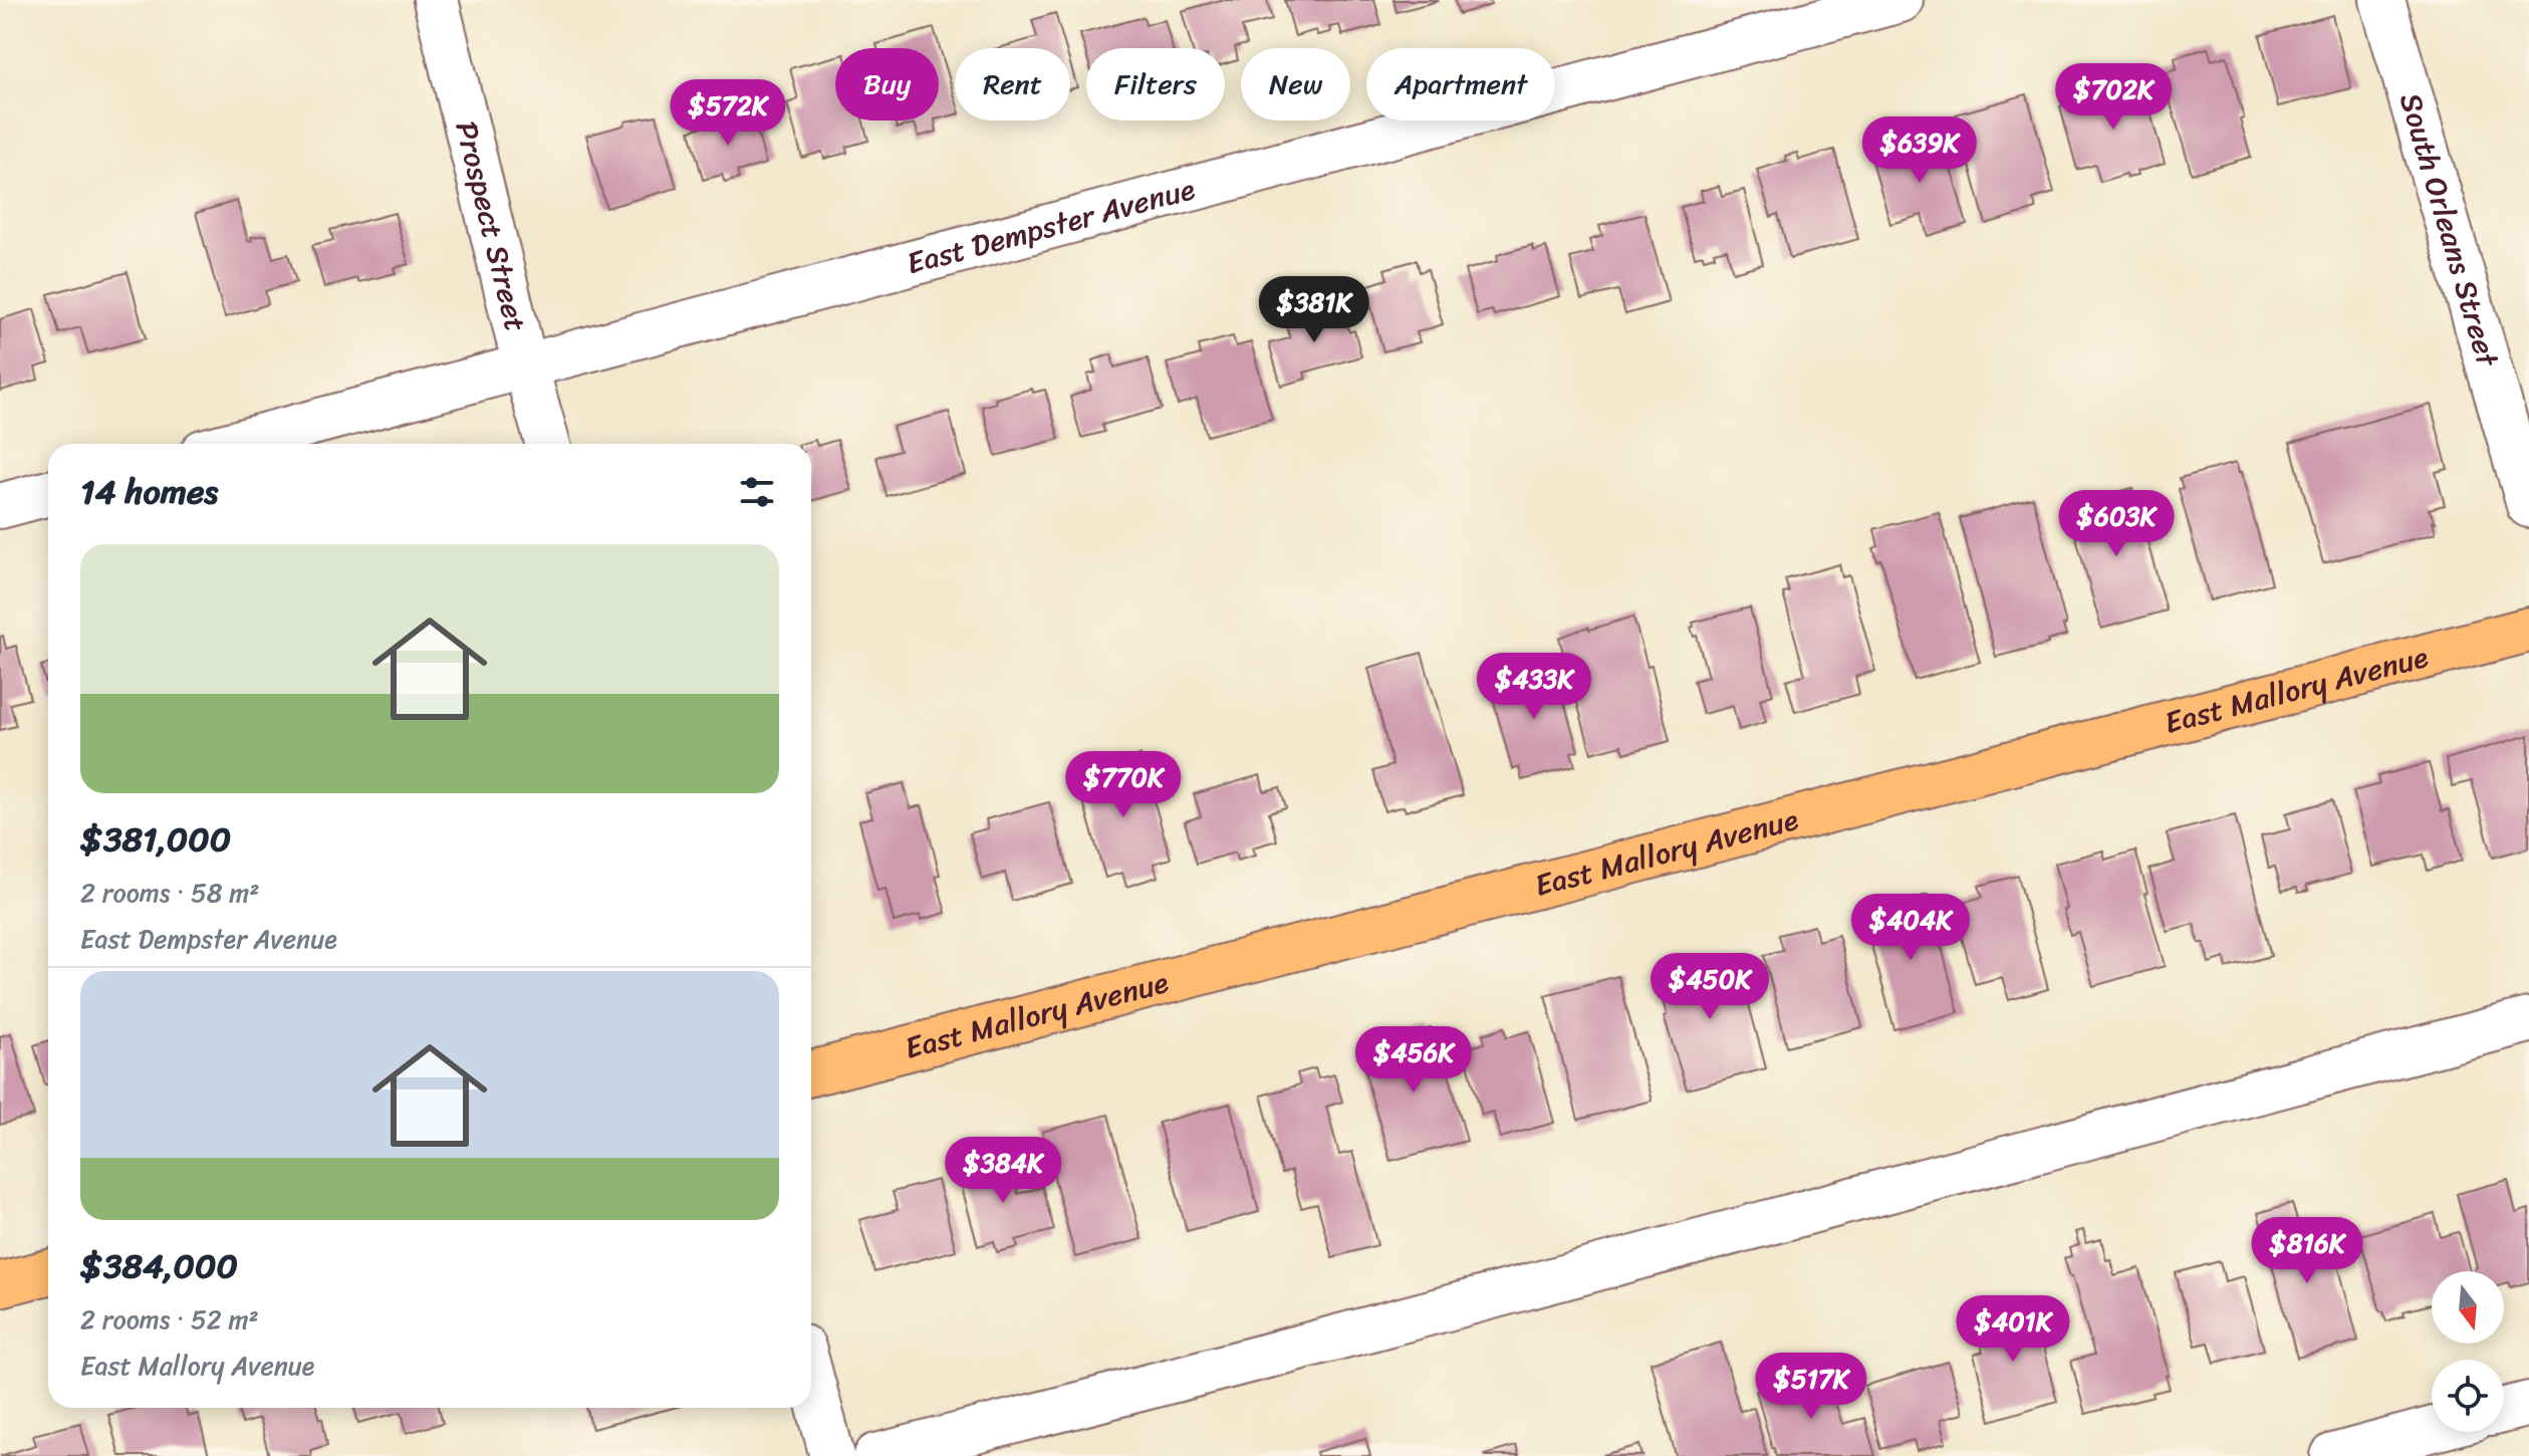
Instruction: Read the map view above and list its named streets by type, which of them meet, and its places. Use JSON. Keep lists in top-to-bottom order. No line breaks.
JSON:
{"streets":{"main road":["East Mallory Avenue"],"street":["Prospect Street","East Dempster Avenue","South Orleans Street"]},"crossings":[["Prospect Street","East Dempster Avenue"]],"north":"bottom","page":{"chip":["Buy","Rent","Filters","New","Apartment"],"price":["$702K","$572K","$639K","$381K","$603K","$433K","$770K","$404K","$450K","$456K","$384K","$816K","$401K","$517K"],"heading":"14 homes","list":[{"name":"$381,000","note":"2 rooms · 58 m² · East Dempster Avenue"},{"name":"$384,000","note":"2 rooms · 52 m² · East Mallory Avenue"}]}}
